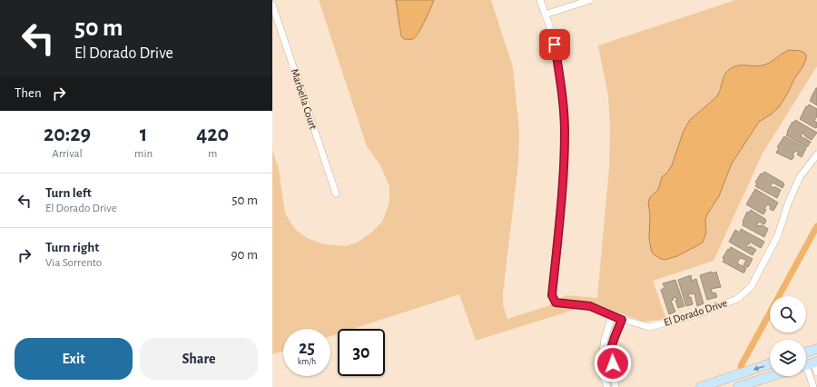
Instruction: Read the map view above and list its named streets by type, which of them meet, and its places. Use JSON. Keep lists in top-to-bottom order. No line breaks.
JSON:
{"streets":{"street":["Marbella Court","El Dorado Drive"]},"page":{"turn":["50 m","El Dorado Drive"],"then":"Then","eta":["20:29","Arrival","1","min","420","m"],"list":[{"name":"Turn left","note":"El Dorado Drive","value":"50 m"},{"name":"Turn right","note":"Via Sorrento","value":"90 m"}],"speed":"25 km/h","limit":"30","buttons":["Exit","Share"]}}
